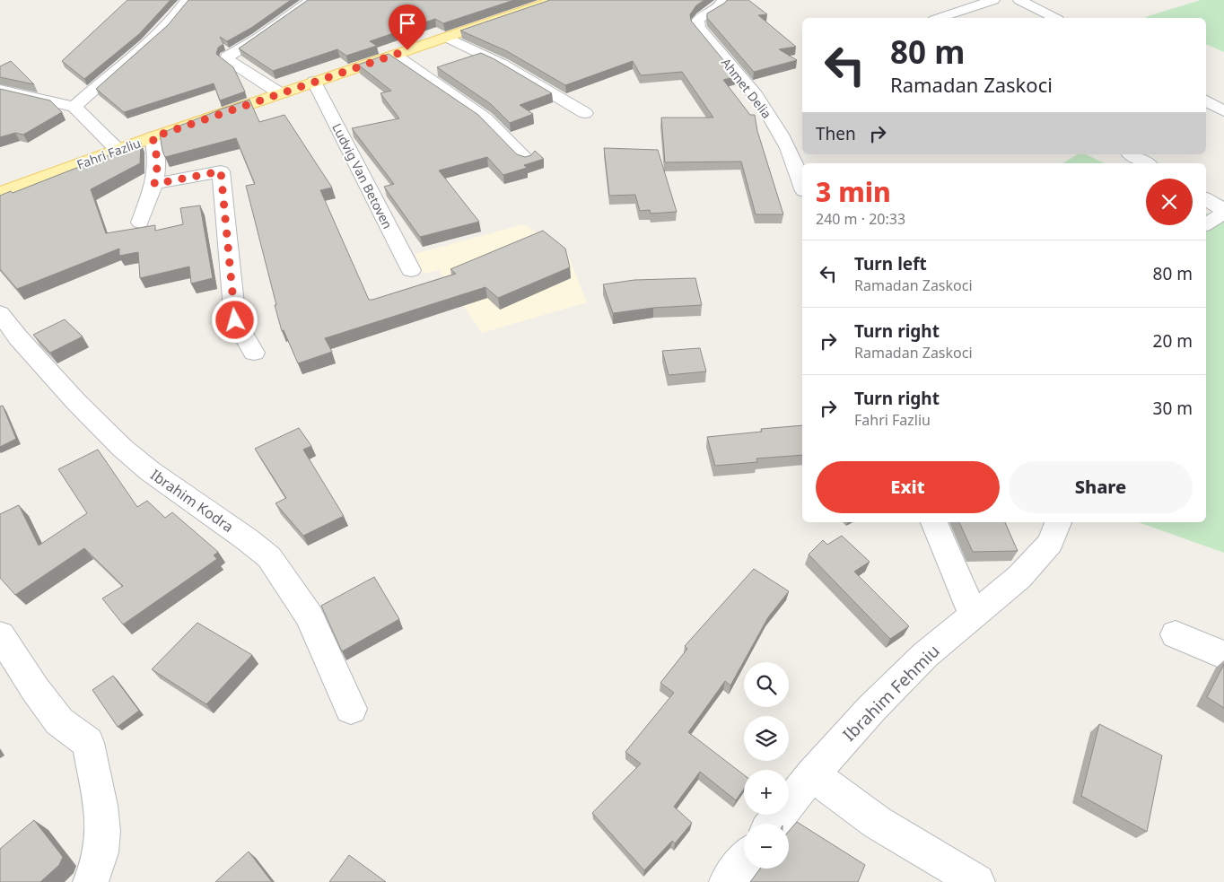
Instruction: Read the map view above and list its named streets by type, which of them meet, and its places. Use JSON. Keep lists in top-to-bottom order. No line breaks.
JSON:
{"streets":{"main road":["Fahri Fazliu"],"street":["Ahmet Delia","Ludvig Van Betoven","Ibrahim Kodra","Ibrahim Fehmiu"]},"crossings":[["Fahri Fazliu","Ludvig Van Betoven"]],"page":{"turn":["80 m","Ramadan Zaskoci"],"then":"Then","heading":["3 min","240 m · 20:33"],"list":[{"name":"Turn left","note":"Ramadan Zaskoci","value":"80 m"},{"name":"Turn right","note":"Ramadan Zaskoci","value":"20 m"},{"name":"Turn right","note":"Fahri Fazliu","value":"30 m"}],"buttons":["Exit","Share"],"map_buttons":["+","−"]}}
